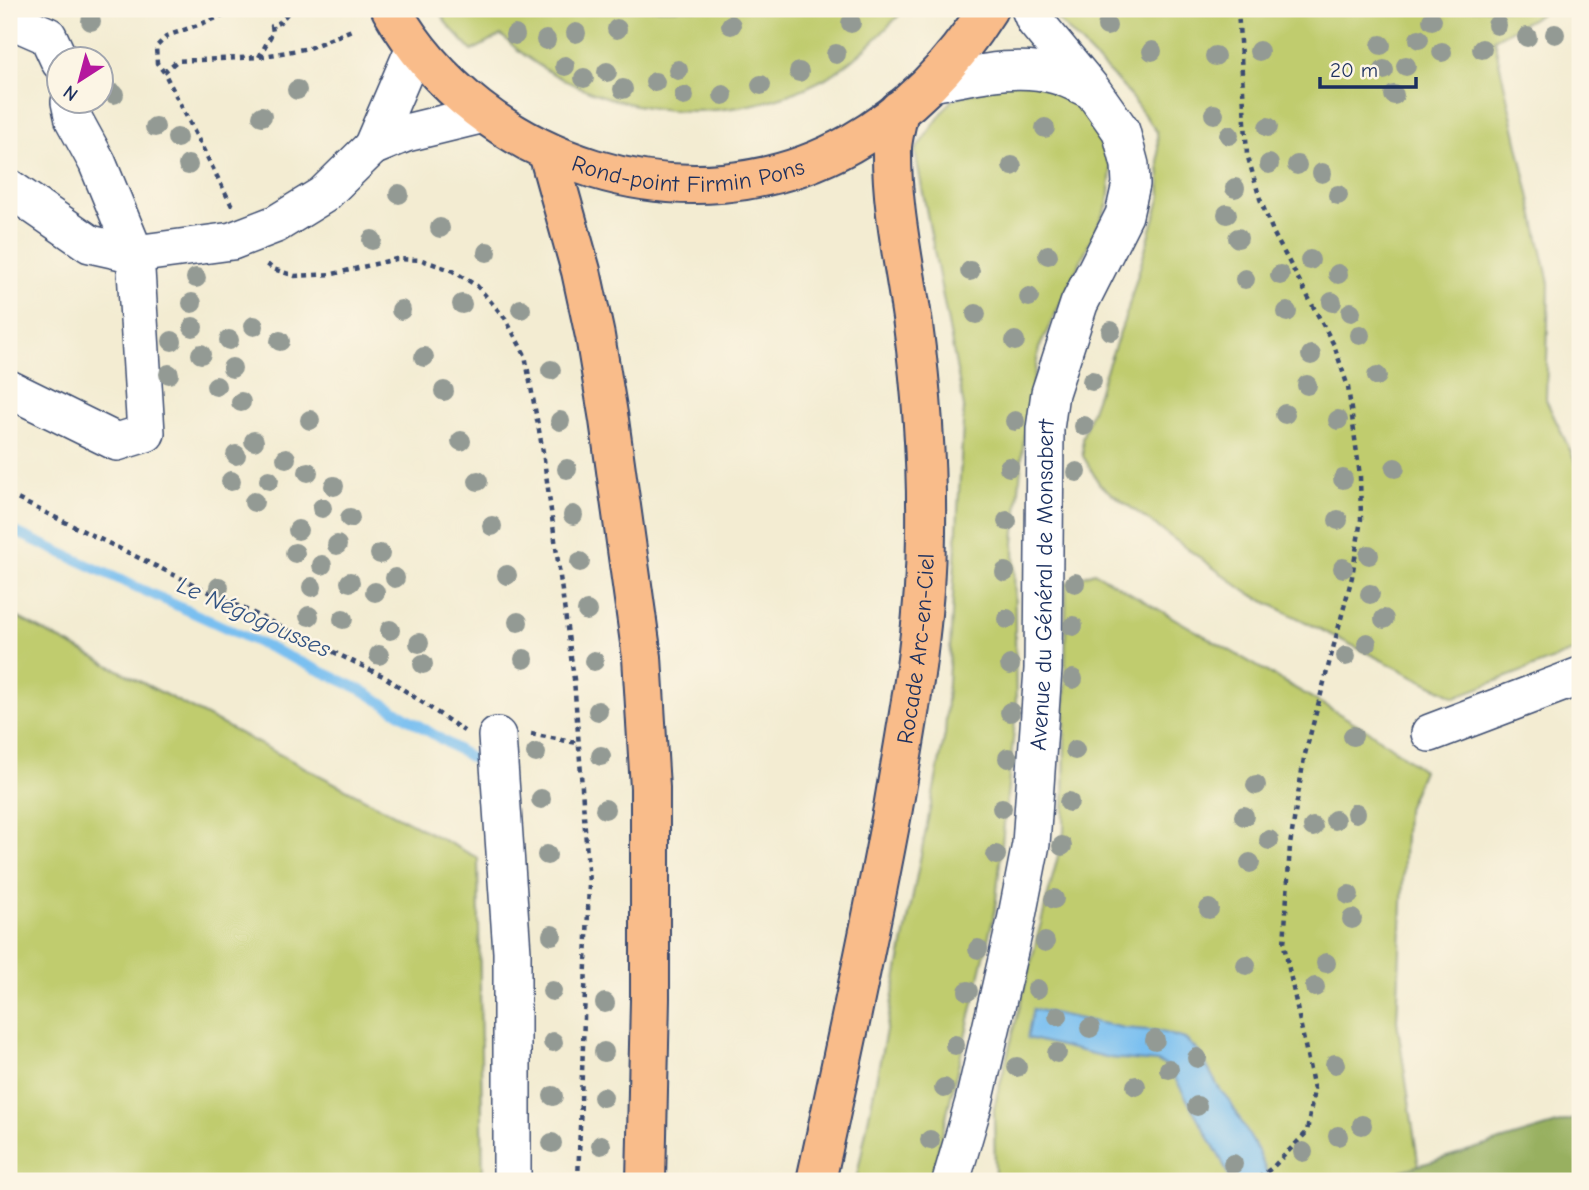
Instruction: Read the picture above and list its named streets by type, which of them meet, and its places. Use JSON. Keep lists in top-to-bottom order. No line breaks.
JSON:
{"streets":{"highway":["Rond-point Firmin Pons","Rocade Arc-en-Ciel"],"street":["Avenue du Général de Monsabert"]},"crossings":[["Rond-point Firmin Pons","Rocade Arc-en-Ciel"]],"water":["Le Négogousses"],"scale_bar":"20 m","north":"bottom left"}
